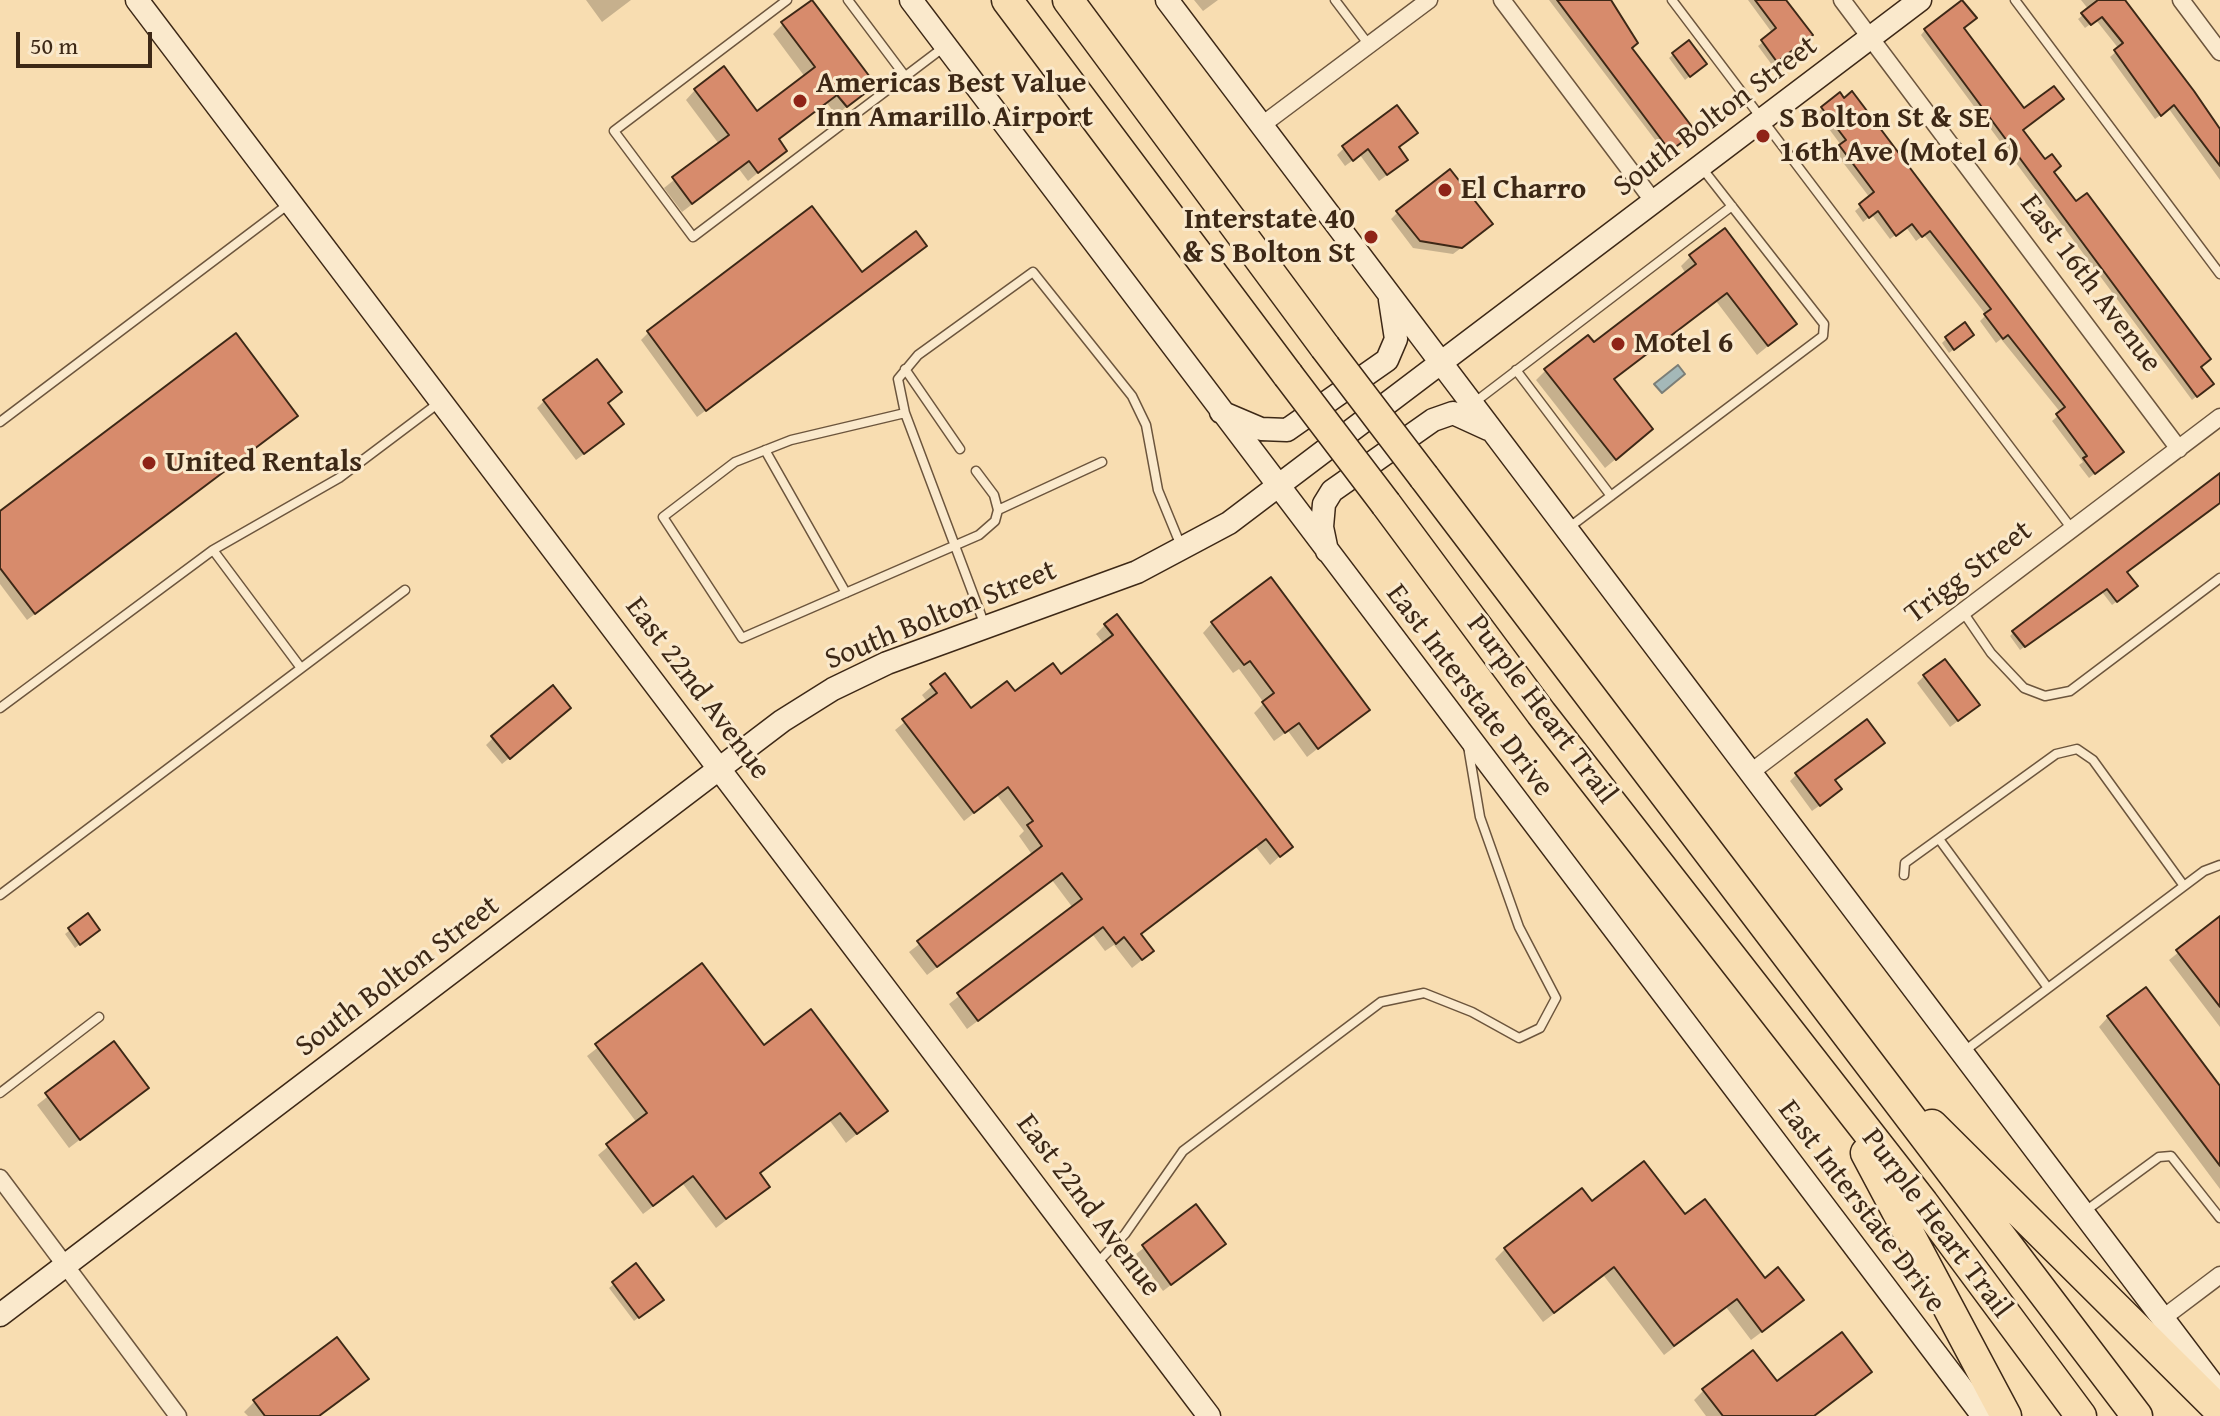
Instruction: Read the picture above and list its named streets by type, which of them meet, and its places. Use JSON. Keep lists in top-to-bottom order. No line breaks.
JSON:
{"streets":{"highway":["Purple Heart Trail"],"main road":["South Bolton Street","East 22nd Avenue","East Interstate Drive"],"street":["East 16th Avenue","Trigg Street"]},"crossings":[["South Bolton Street","East 16th Avenue"],["South Bolton Street","East 22nd Avenue"],["South Bolton Street","East Interstate Drive"],["East 16th Avenue","Trigg Street"]],"places":["Americas Best Value Inn Amarillo Airport","S Bolton St & SE 16th Ave (Motel 6)","El Charro","Interstate 40 & S Bolton St","Motel 6","United Rentals"],"scale_bar":"50 m"}
